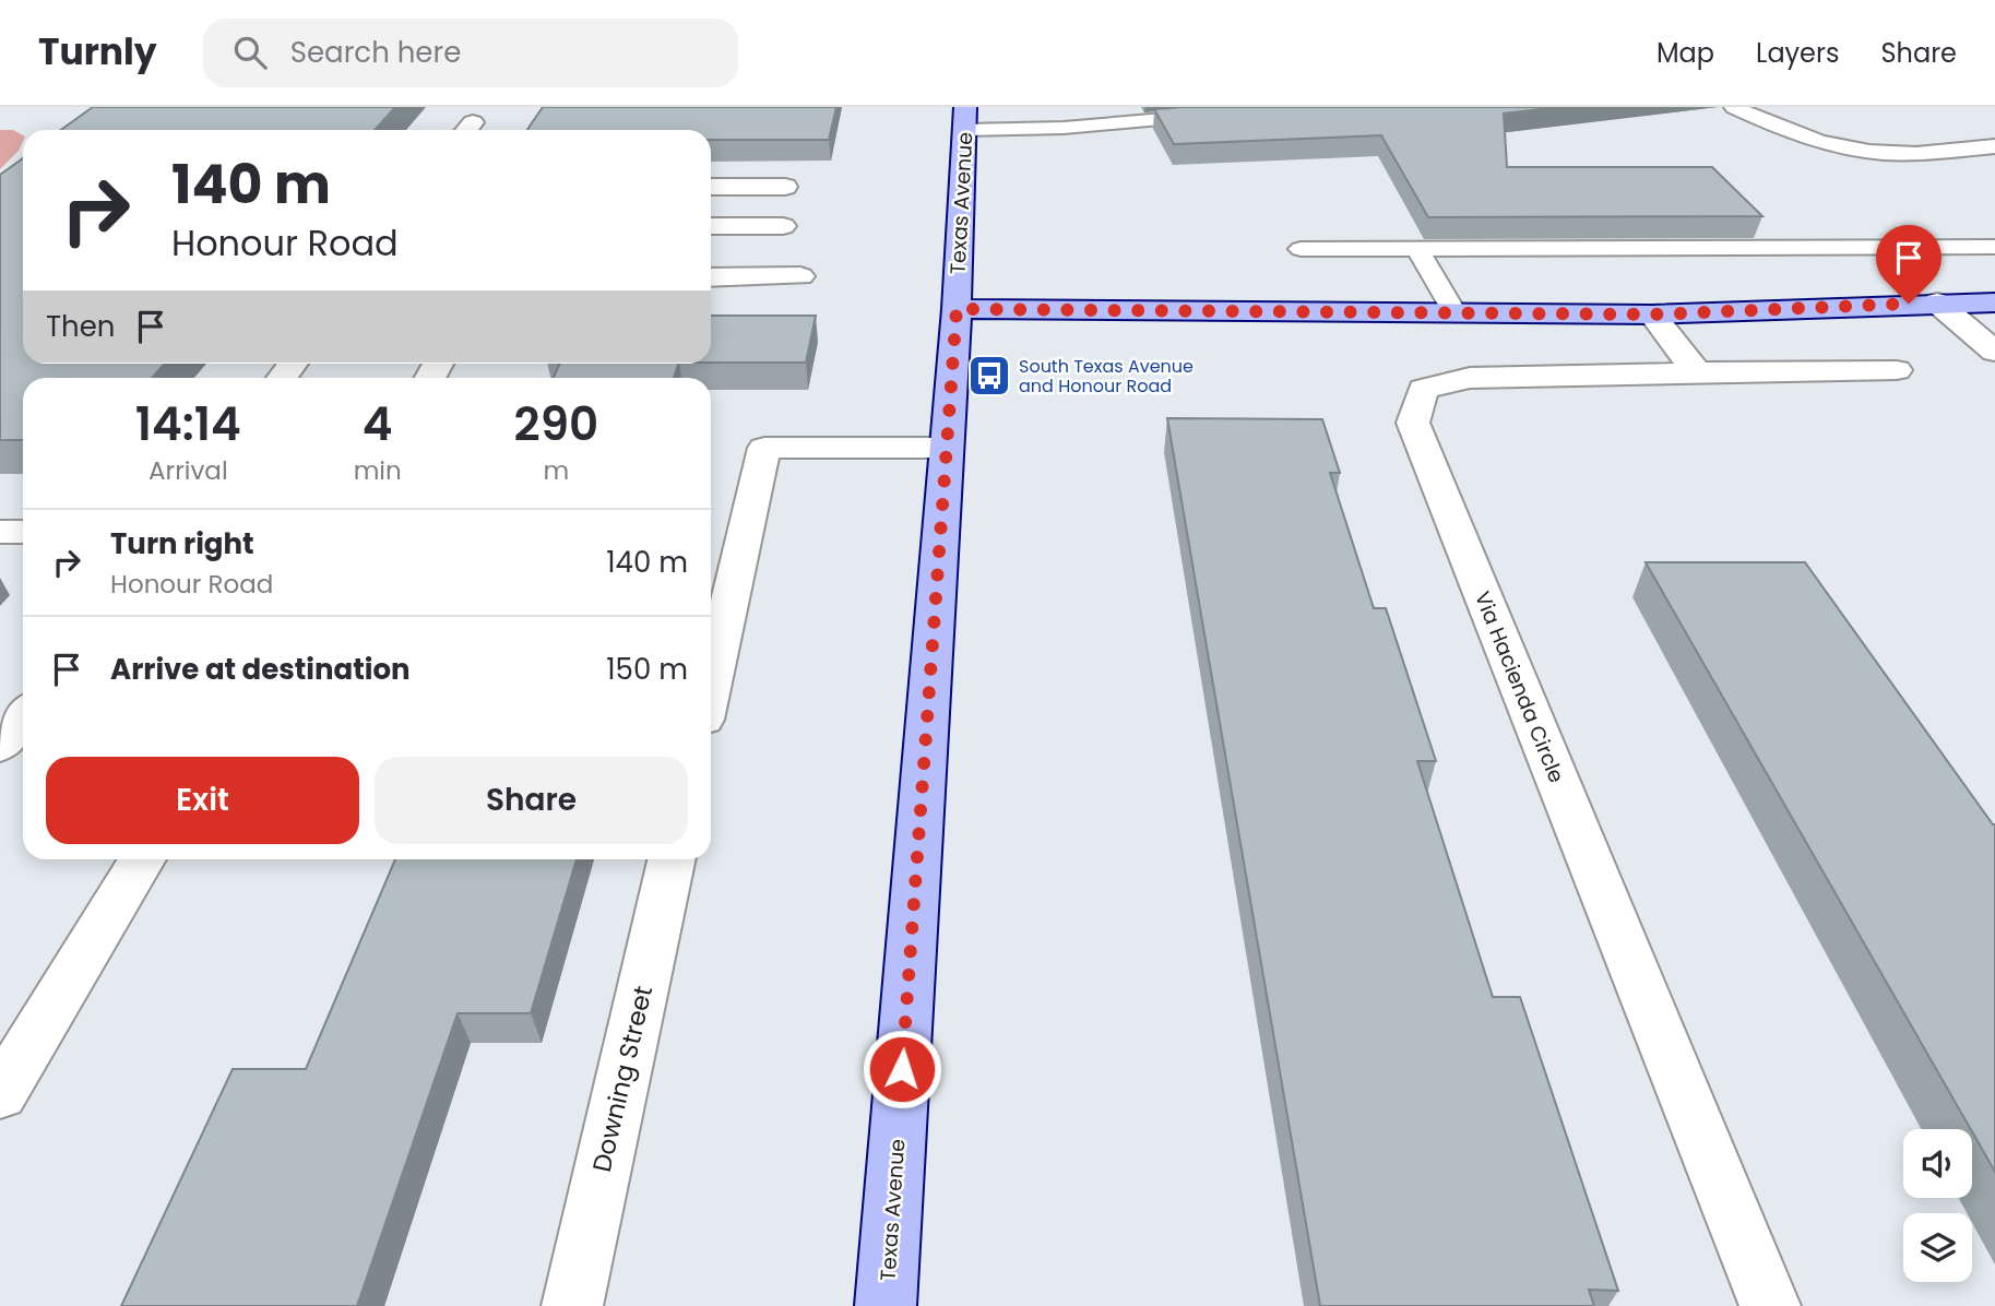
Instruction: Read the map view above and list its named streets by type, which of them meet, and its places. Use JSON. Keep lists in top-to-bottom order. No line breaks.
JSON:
{"streets":{"street":["Texas Avenue","Via Hacienda Circle","Downing Street"]},"places":{"bus stop":["South Texas Avenue and Honour Road"]},"page":{"header":"Turnly","search":"Search here","nav":["Map","Layers","Share"],"turn":["140 m","Honour Road"],"then":"Then","eta":["14:14","Arrival","4","min","290","m"],"list":[{"name":"Turn right","note":"Honour Road","value":"140 m"},{"name":"Arrive at destination","value":"150 m"}],"buttons":["Exit","Share"]}}
